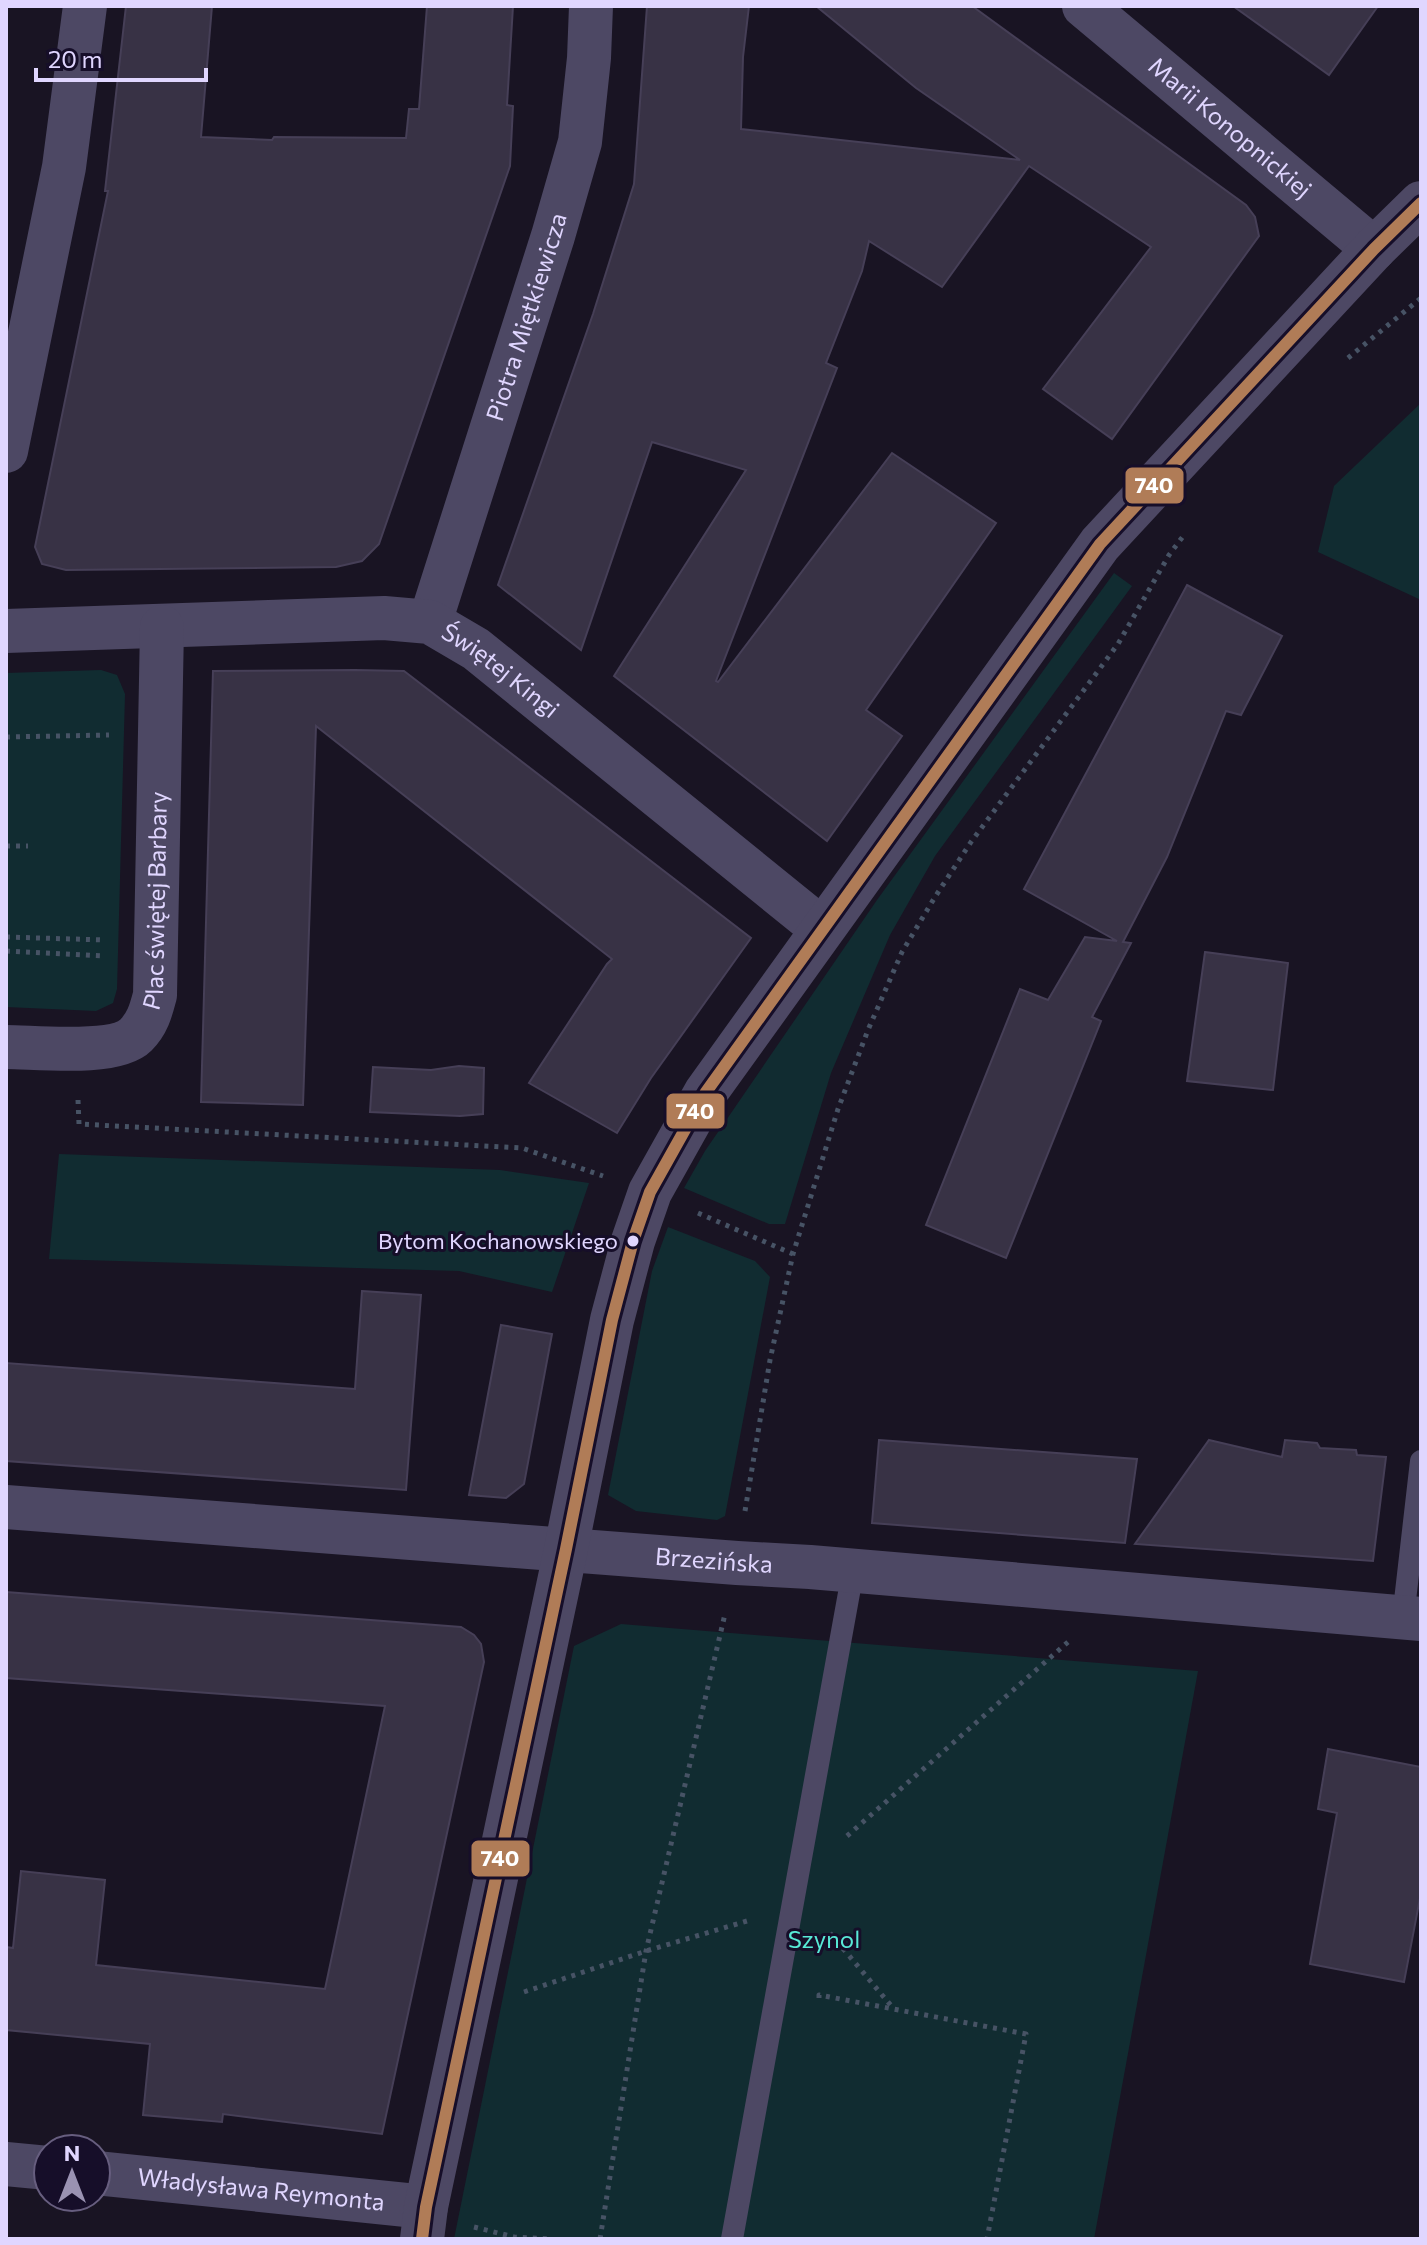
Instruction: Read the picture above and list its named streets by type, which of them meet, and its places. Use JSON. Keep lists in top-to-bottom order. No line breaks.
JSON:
{"streets":{"street":["Marii Konopnickiej","Piotra Miętkiewicza","Świętej Kingi","Plac świętej Barbary","Brzezińska","Władysława Reymonta"]},"crossings":[["Piotra Miętkiewicza","Świętej Kingi"],["Świętej Kingi","Plac świętej Barbary"]],"parks":["Szynol"],"places":["Bytom Kochanowskiego"],"lines":["transit line 740"],"scale_bar":"20 m","north":"top"}
